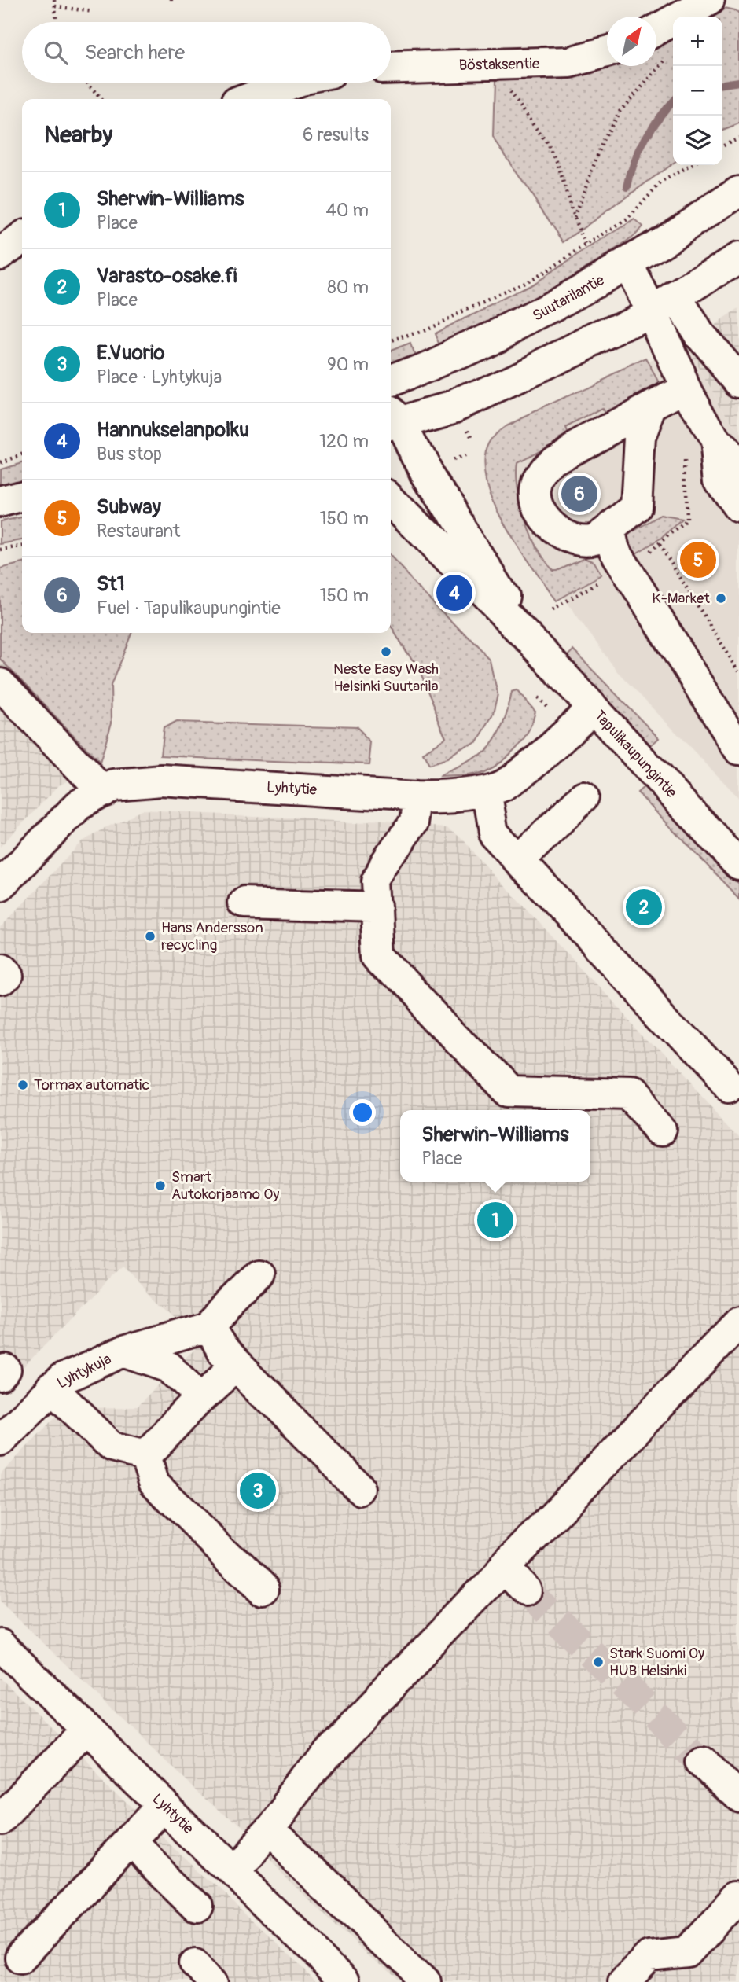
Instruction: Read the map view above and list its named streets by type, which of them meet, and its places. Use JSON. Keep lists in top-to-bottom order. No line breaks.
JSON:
{"streets":{"street":["Böstaksentie","Suutarilantie","Tapulikaupungintie","Lyhtytie","Lyhtykuja"]},"crossings":[["Tapulikaupungintie","Lyhtytie"]],"places":["K-Market","Neste Easy Wash Helsinki Suutarila","Hans Andersson recycling","Tormax automatic","Smart Autokorjaamo Oy","Stark Suomi Oy HUB Helsinki"],"north":"top right","page":{"map_buttons":["+","−"],"search":"Search here","heading":["Nearby","6 results"],"list":[{"mark":"1","name":"Sherwin-Williams","note":"Place","value":"40 m"},{"mark":"2","name":"Varasto-osake.fi","note":"Place","value":"80 m"},{"mark":"3","name":"E.Vuorio","note":"Place · Lyhtykuja","value":"90 m"},{"mark":"4","name":"Hannukselanpolku","note":"Bus stop","value":"120 m"},{"mark":"5","name":"Subway","note":"Restaurant","value":"150 m"},{"mark":"6","name":"St1","note":"Fuel · Tapulikaupungintie","value":"150 m"}],"pins":["6","5","4","2","1","3"],"popup":["Sherwin-Williams","Place"]}}
